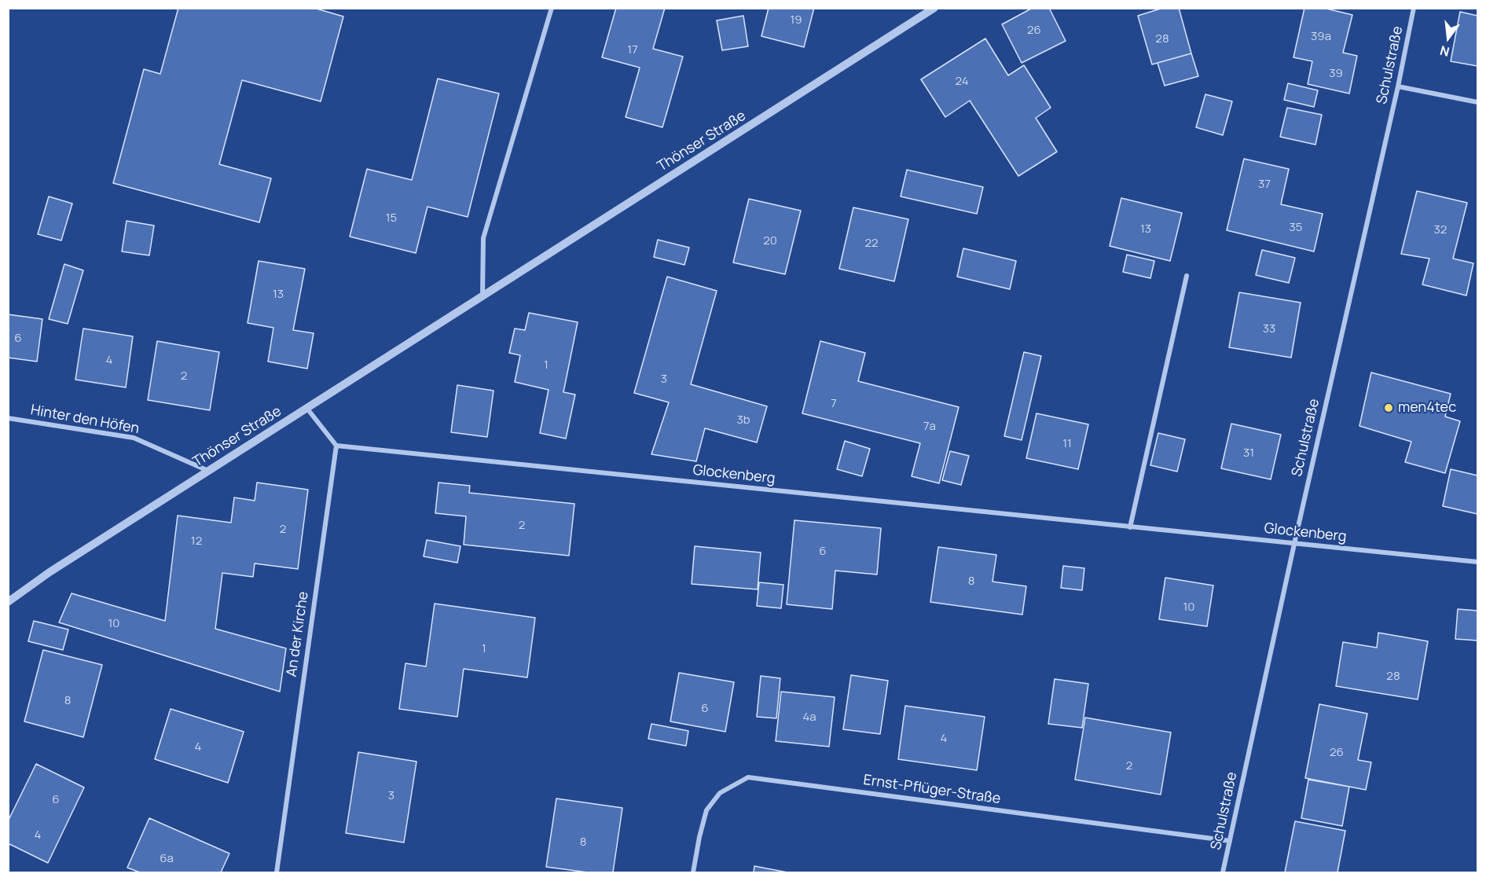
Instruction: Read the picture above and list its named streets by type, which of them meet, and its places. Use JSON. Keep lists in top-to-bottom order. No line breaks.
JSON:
{"streets":{"street":["Schulstraße","Thönser Straße","Hinter den Höfen","Glockenberg","An der Kirche","Ernst-Pflüger-Straße"]},"crossings":[["Schulstraße","Glockenberg"],["Schulstraße","Ernst-Pflüger-Straße"],["Thönser Straße","Hinter den Höfen"],["Glockenberg","An der Kirche"]],"places":["men4tec"],"house_numbers":["19","26","39a","28","17","39","24","37","15","35","13","32","20","22","13","33","6","4","1","2","3","7","3b","7a","11","31","2","2","12","6","8","10","10","1","28","8","6","4a","4","4","26","2","3","6","4","8","6a"],"north":"bottom"}
